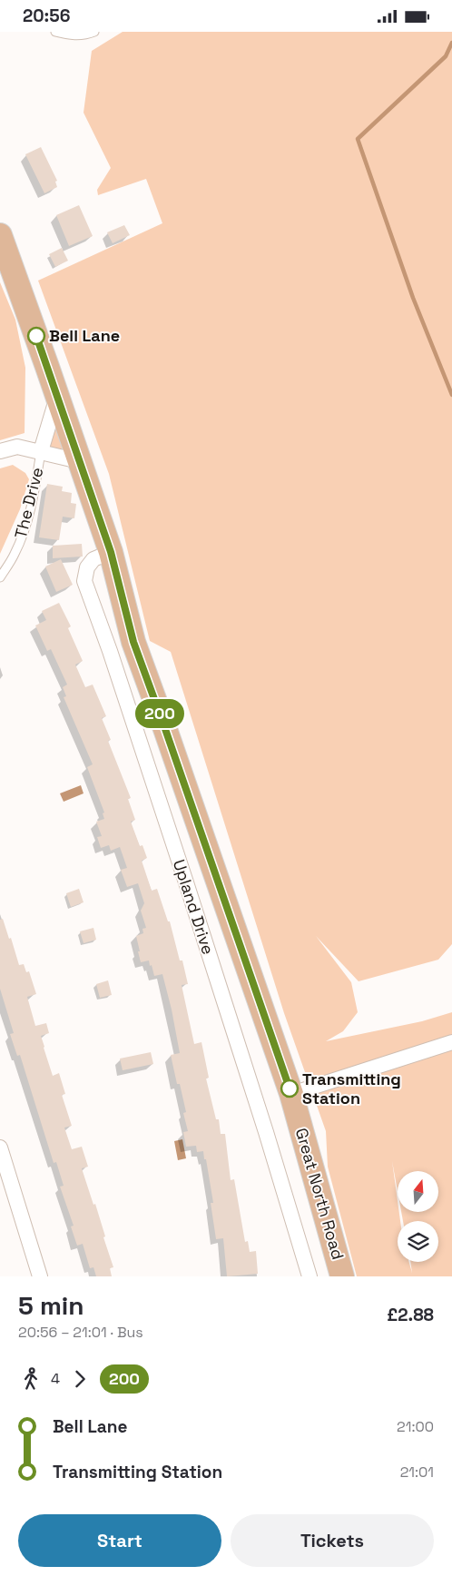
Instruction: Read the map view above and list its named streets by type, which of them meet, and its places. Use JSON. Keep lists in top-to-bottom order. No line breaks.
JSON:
{"streets":{"main road":["Great North Road"],"street":["Upland Drive"],"lane":["The Drive"]},"crossings":[["Upland Drive","Great North Road"]],"places":["Bell Lane","Transmitting Station"],"lines":["bus line 200"],"north":"top","page":{"status":"20:56","on_map":"200","heading":["5 min","20:56 – 21:01 · Bus","£2.88"],"legs":["4","200"],"list":[{"name":"Bell Lane","value":"21:00"},{"name":"Transmitting Station","value":"21:01"}],"buttons":["Start","Tickets"]}}
